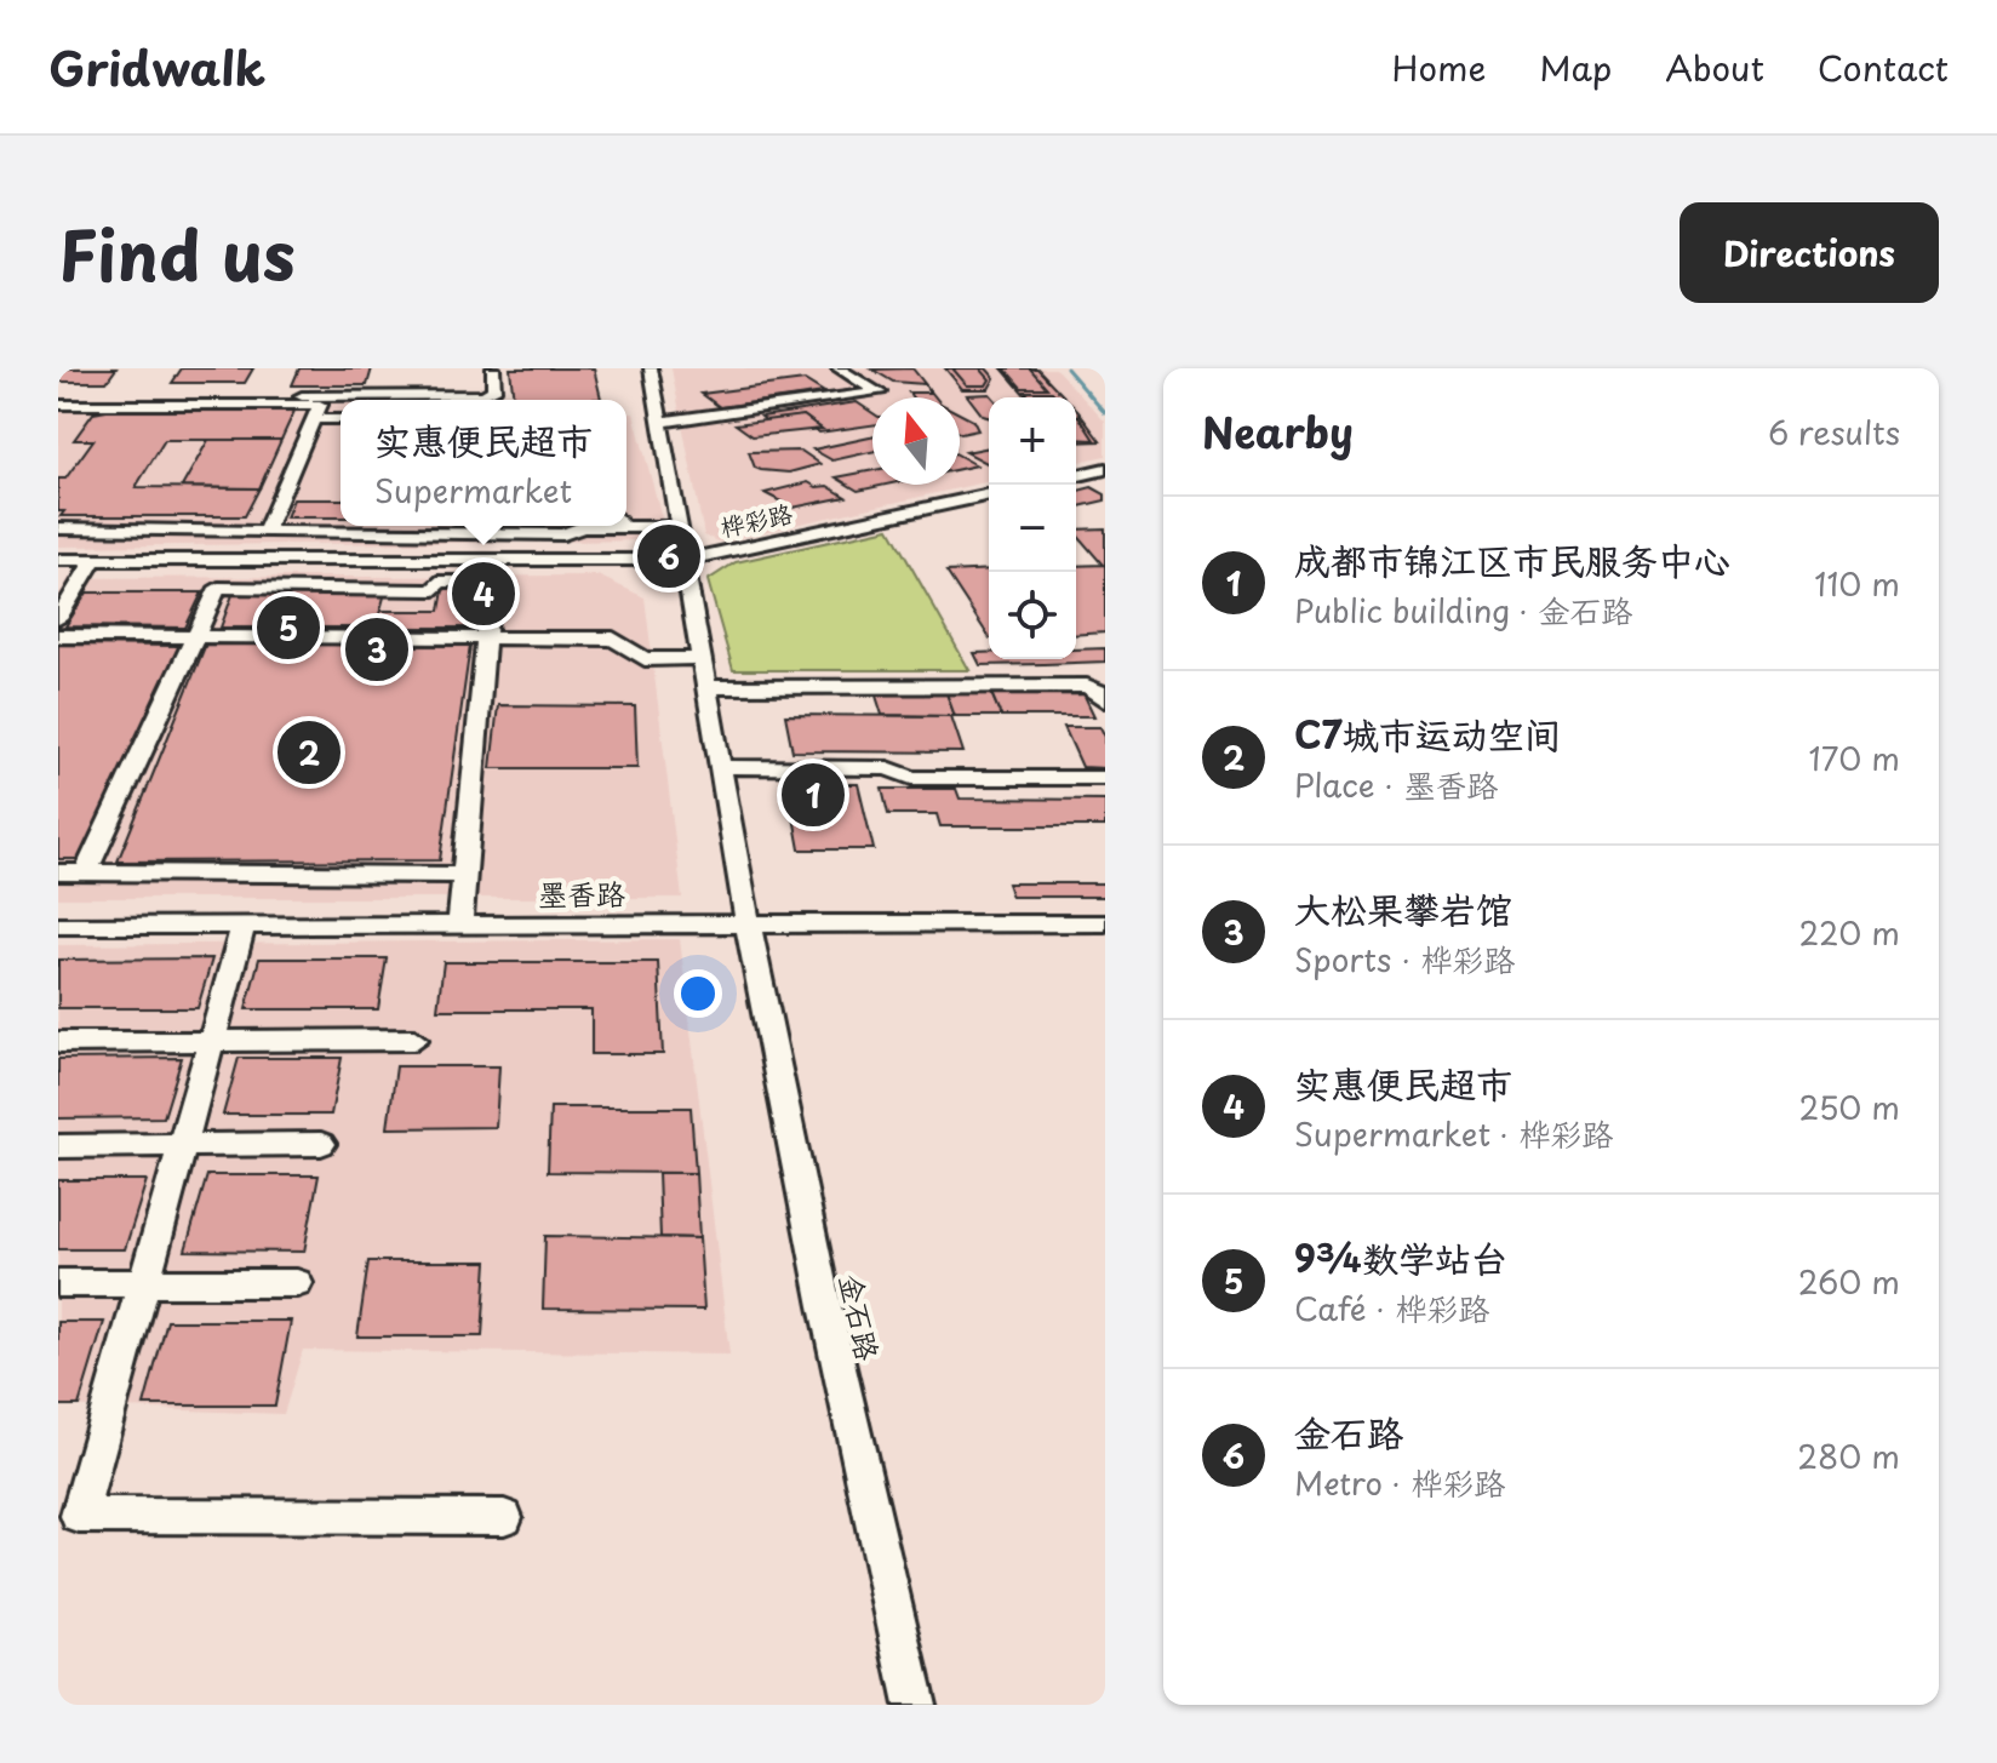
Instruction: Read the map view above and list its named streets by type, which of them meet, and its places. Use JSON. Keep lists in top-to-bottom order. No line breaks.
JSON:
{"streets":{"street":["桦彩路","墨香路","金石路"]},"crossings":[["桦彩路","金石路"],["墨香路","金石路"]],"north":"top","page":{"header":"Gridwalk","nav":["Home","Map","About","Contact"],"title":"Find us","buttons":"Directions","heading":["Nearby","6 results"],"map_buttons":["+","−"],"popup":["实惠便民超市","Supermarket"],"list":[{"mark":"1","name":"成都市锦江区市民服务中心","note":"Public building · 金石路","value":"110 m"},{"mark":"2","name":"C7城市运动空间","note":"Place · 墨香路","value":"170 m"},{"mark":"3","name":"大松果攀岩馆","note":"Sports · 桦彩路","value":"220 m"},{"mark":"4","name":"实惠便民超市","note":"Supermarket · 桦彩路","value":"250 m"},{"mark":"5","name":"9¾数学站台","note":"Café · 桦彩路","value":"260 m"},{"mark":"6","name":"金石路","note":"Metro · 桦彩路","value":"280 m"}],"pins":["6","4","5","3","2","1"]}}
